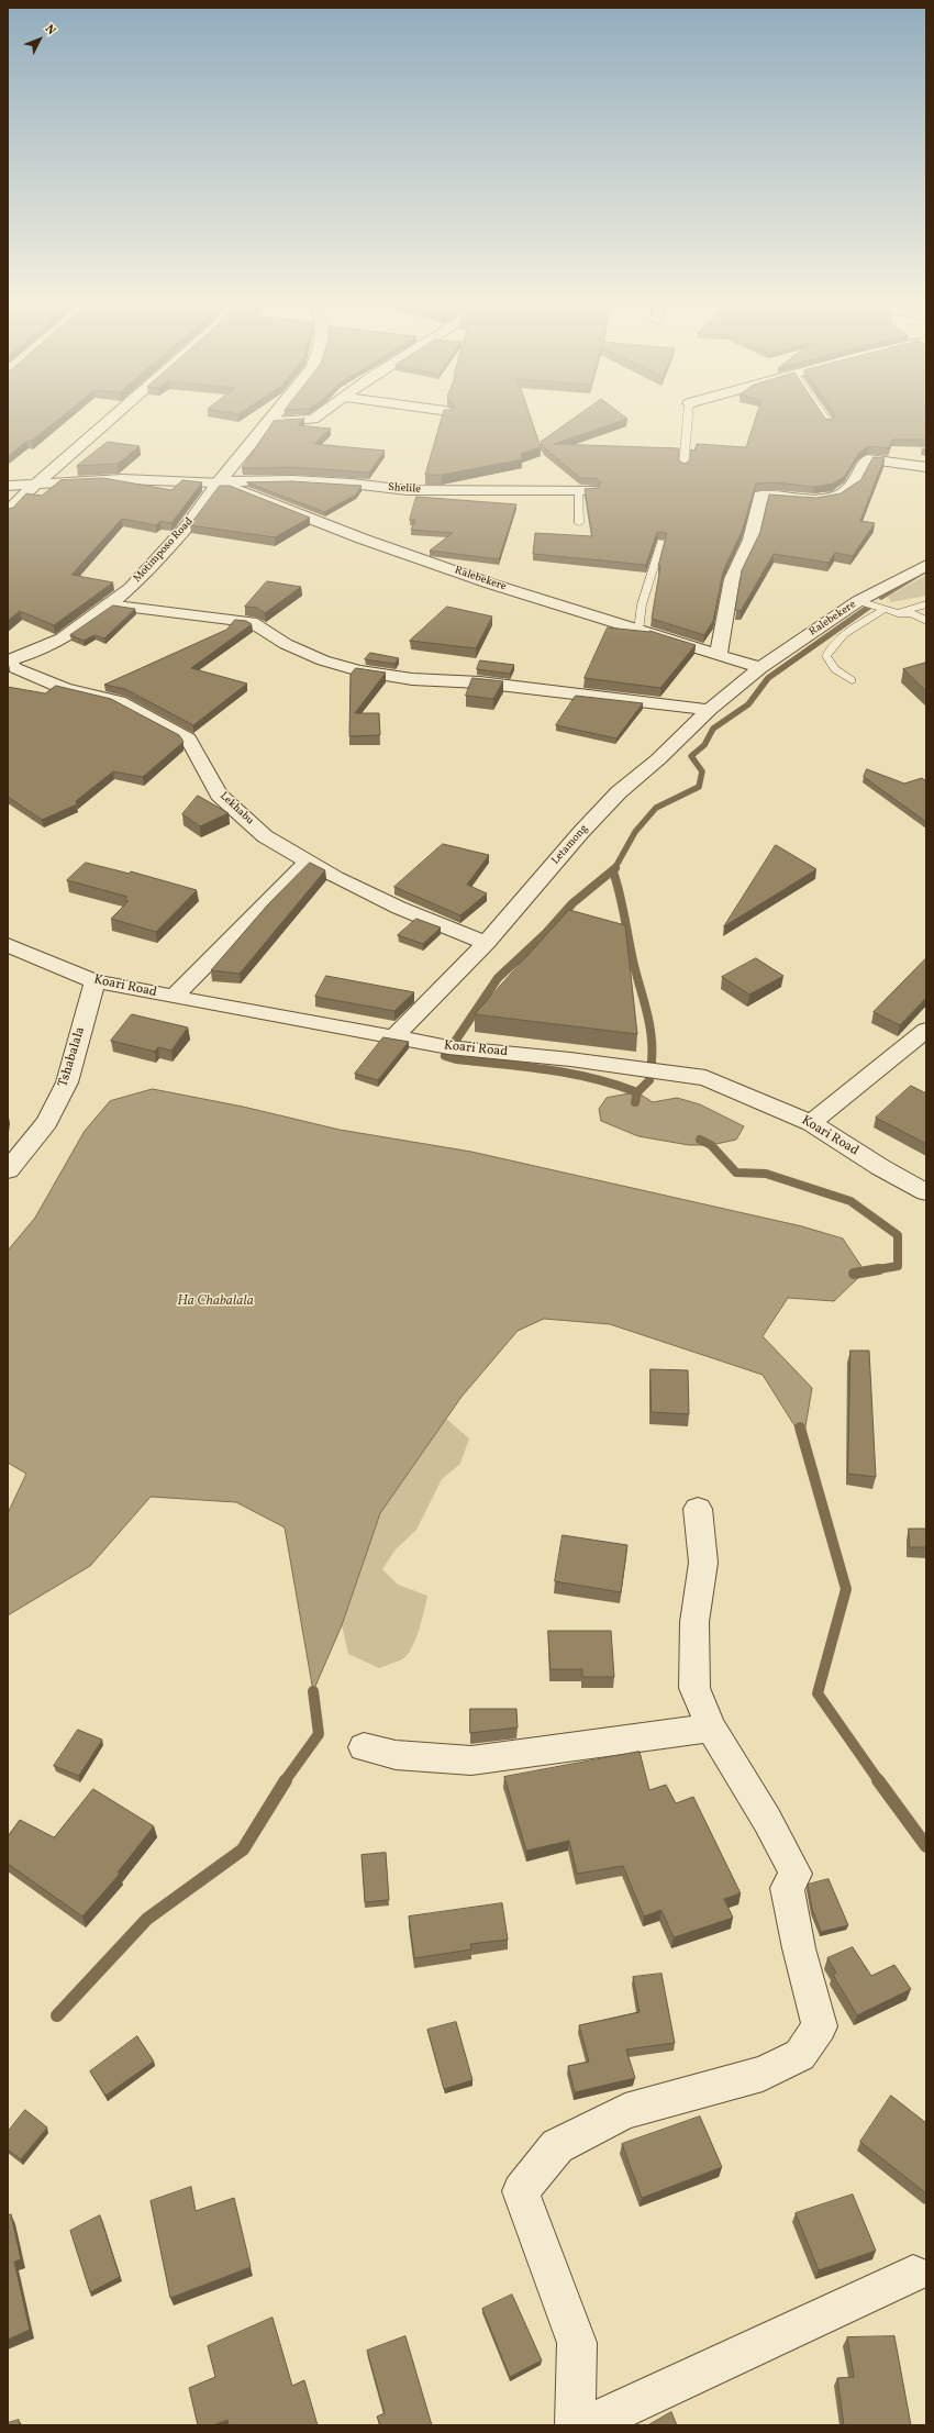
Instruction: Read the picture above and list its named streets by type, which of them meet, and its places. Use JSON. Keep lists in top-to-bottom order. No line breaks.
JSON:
{"streets":{"street":["Shelile","Motimposo Road","Ralebekere","Lekhabu","Letamong","Koari Road","Tshabalala"]},"crossings":[["Shelile","Motimposo Road"],["Shelile","Ralebekere"],["Motimposo Road","Ralebekere"],["Motimposo Road","Lekhabu"],["Ralebekere","Letamong"],["Lekhabu","Letamong"],["Letamong","Koari Road"],["Koari Road","Tshabalala"]],"water":["Ha Chabalala"],"north":"top right"}
